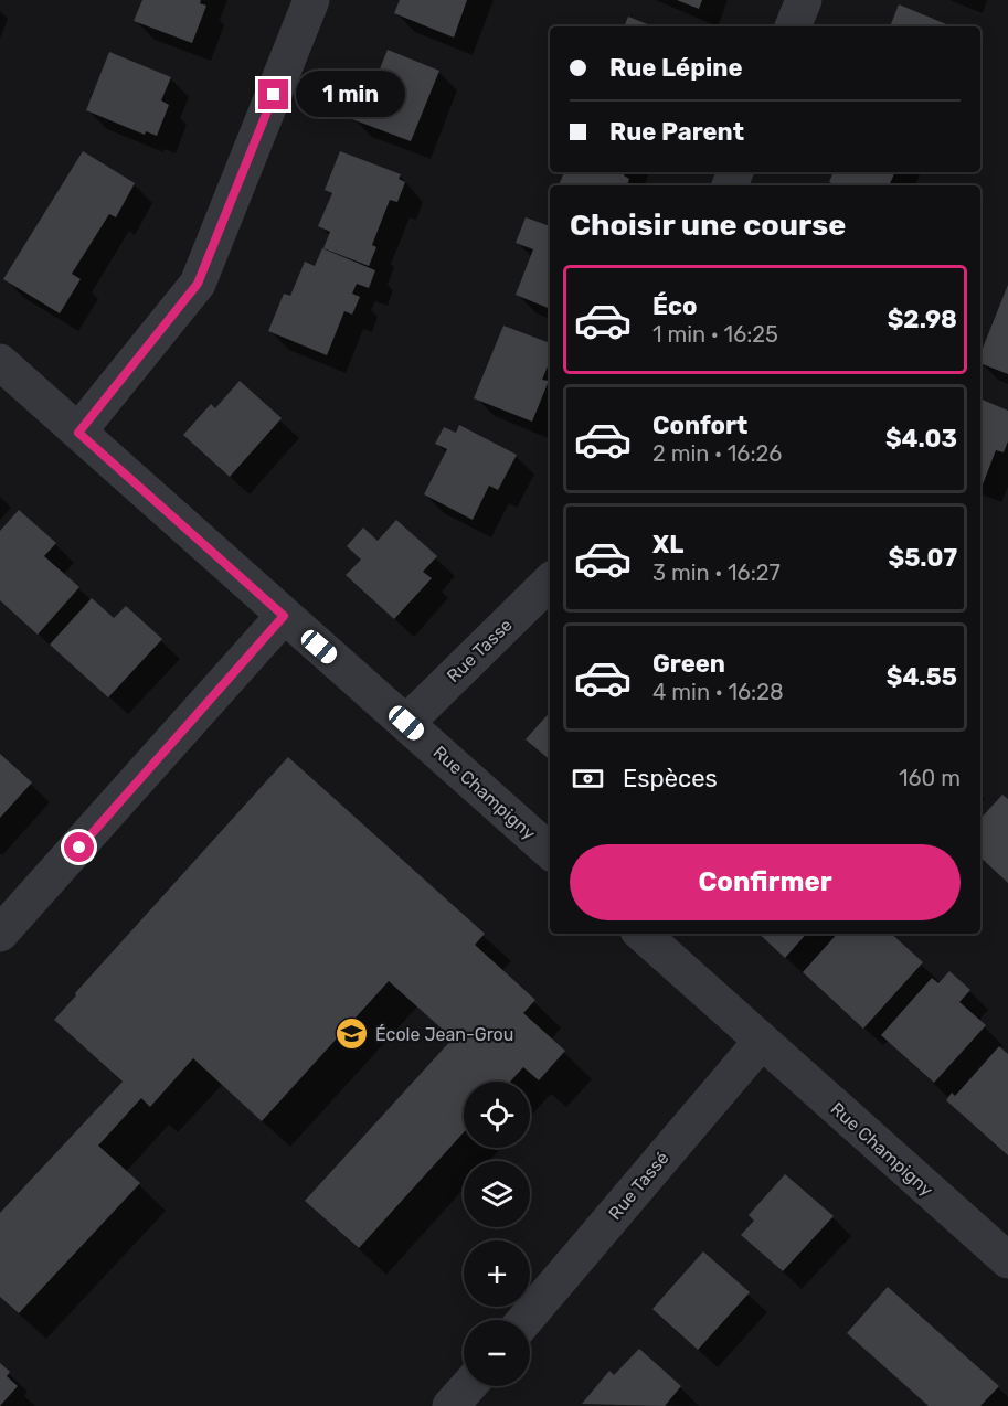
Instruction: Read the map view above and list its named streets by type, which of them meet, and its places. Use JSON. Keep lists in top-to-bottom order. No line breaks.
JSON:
{"streets":{"street":["Rue Tasse","Rue Champigny","Rue Tassé"]},"crossings":[["Rue Tasse","Rue Champigny"],["Rue Champigny","Rue Tassé"]],"places":{"school or university":["École Jean-Grou"]},"page":{"banner":["Rue Lépine","Rue Parent"],"bubble":"1 min","heading":"Choisir une course","list":[{"name":"Éco","note":"1 min · 16:25","value":"$2.98"},{"name":"Confort","note":"2 min · 16:26","value":"$4.03"},{"name":"XL","note":"3 min · 16:27","value":"$5.07"},{"name":"Green","note":"4 min · 16:28","value":"$4.55"}],"pay":["Espèces","160 m"],"buttons":"Confirmer","map_buttons":["+","−"]}}
